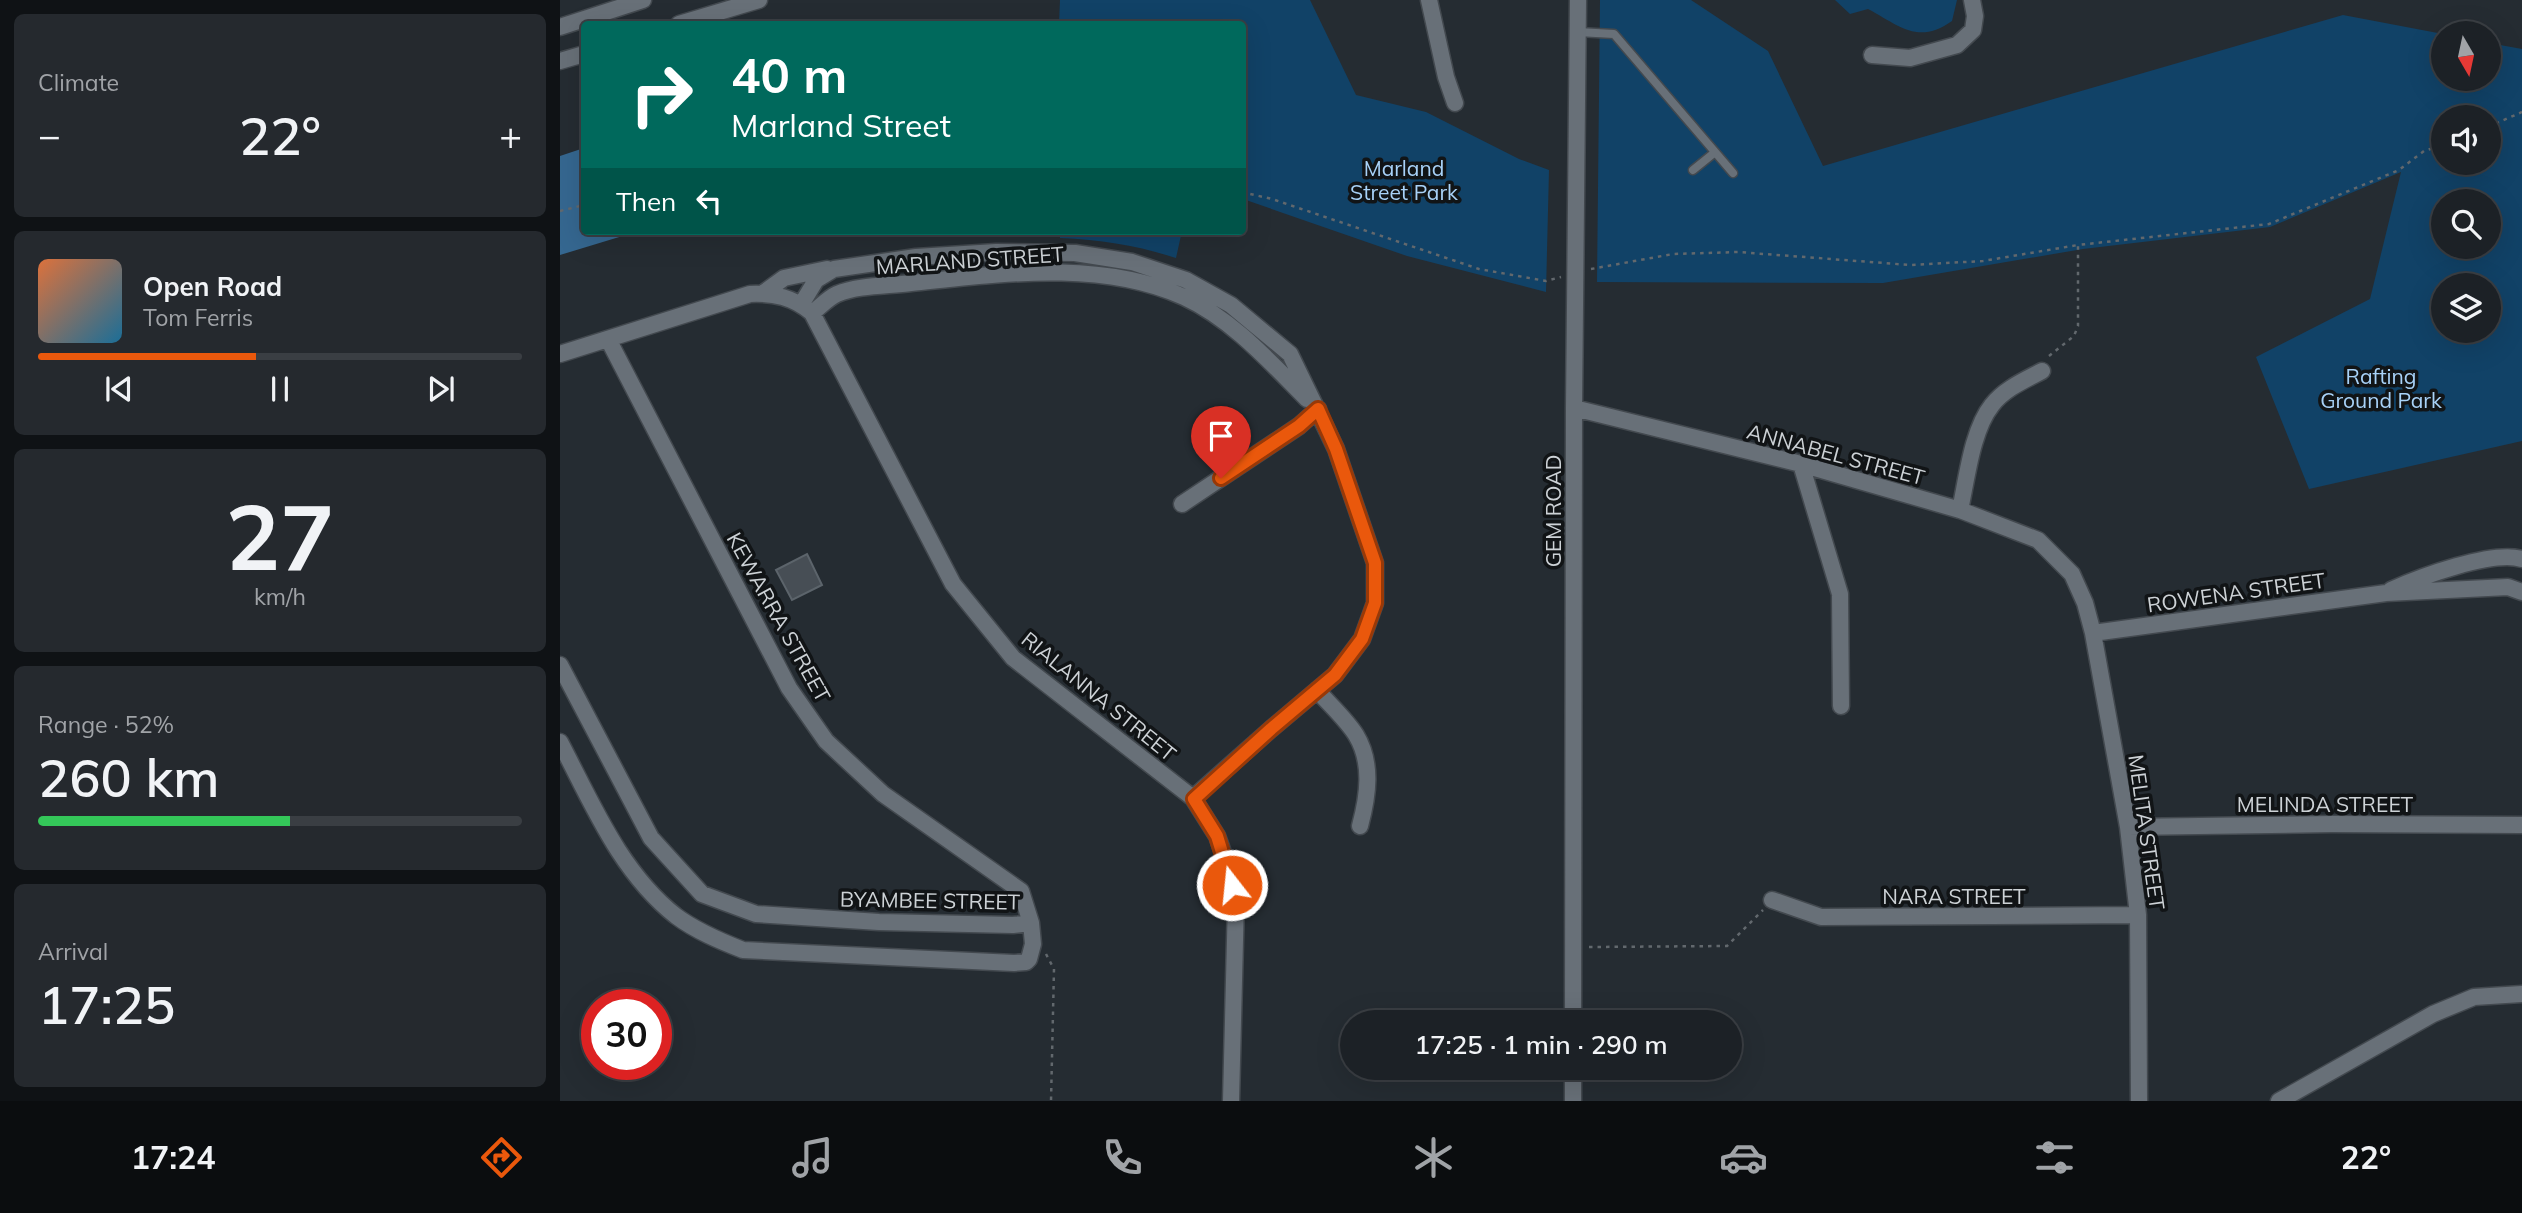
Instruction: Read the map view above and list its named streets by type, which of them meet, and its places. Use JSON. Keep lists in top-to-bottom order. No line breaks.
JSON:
{"streets":{"street":["MARLAND STREET","ANNABEL STREET","GEM ROAD","ROWENA STREET","KEWARRA STREET","RIALANNA STREET","MELINDA STREET","MELITA STREET","NARA STREET","BYAMBEE STREET"]},"crossings":[["MARLAND STREET","KEWARRA STREET"],["MARLAND STREET","RIALANNA STREET"],["ANNABEL STREET","GEM ROAD"],["ANNABEL STREET","MELITA STREET"],["ROWENA STREET","MELITA STREET"],["KEWARRA STREET","BYAMBEE STREET"],["MELINDA STREET","MELITA STREET"],["MELITA STREET","NARA STREET"]],"parks":["Marland Street Park","Rafting Ground Park"],"north":"bottom","page":{"tile":["Climate",["27","km/h"],["Range · 52%","260 km"],["Arrival","17:25"]],"turn":["40 m","Marland Street"],"heat":["−","22°","+"],"then":"Then","song":["Open Road","Tom Ferris"],"limit":"30","trip":"17:25 · 1 min · 290 m","tabs":["17:24","22°"]}}
